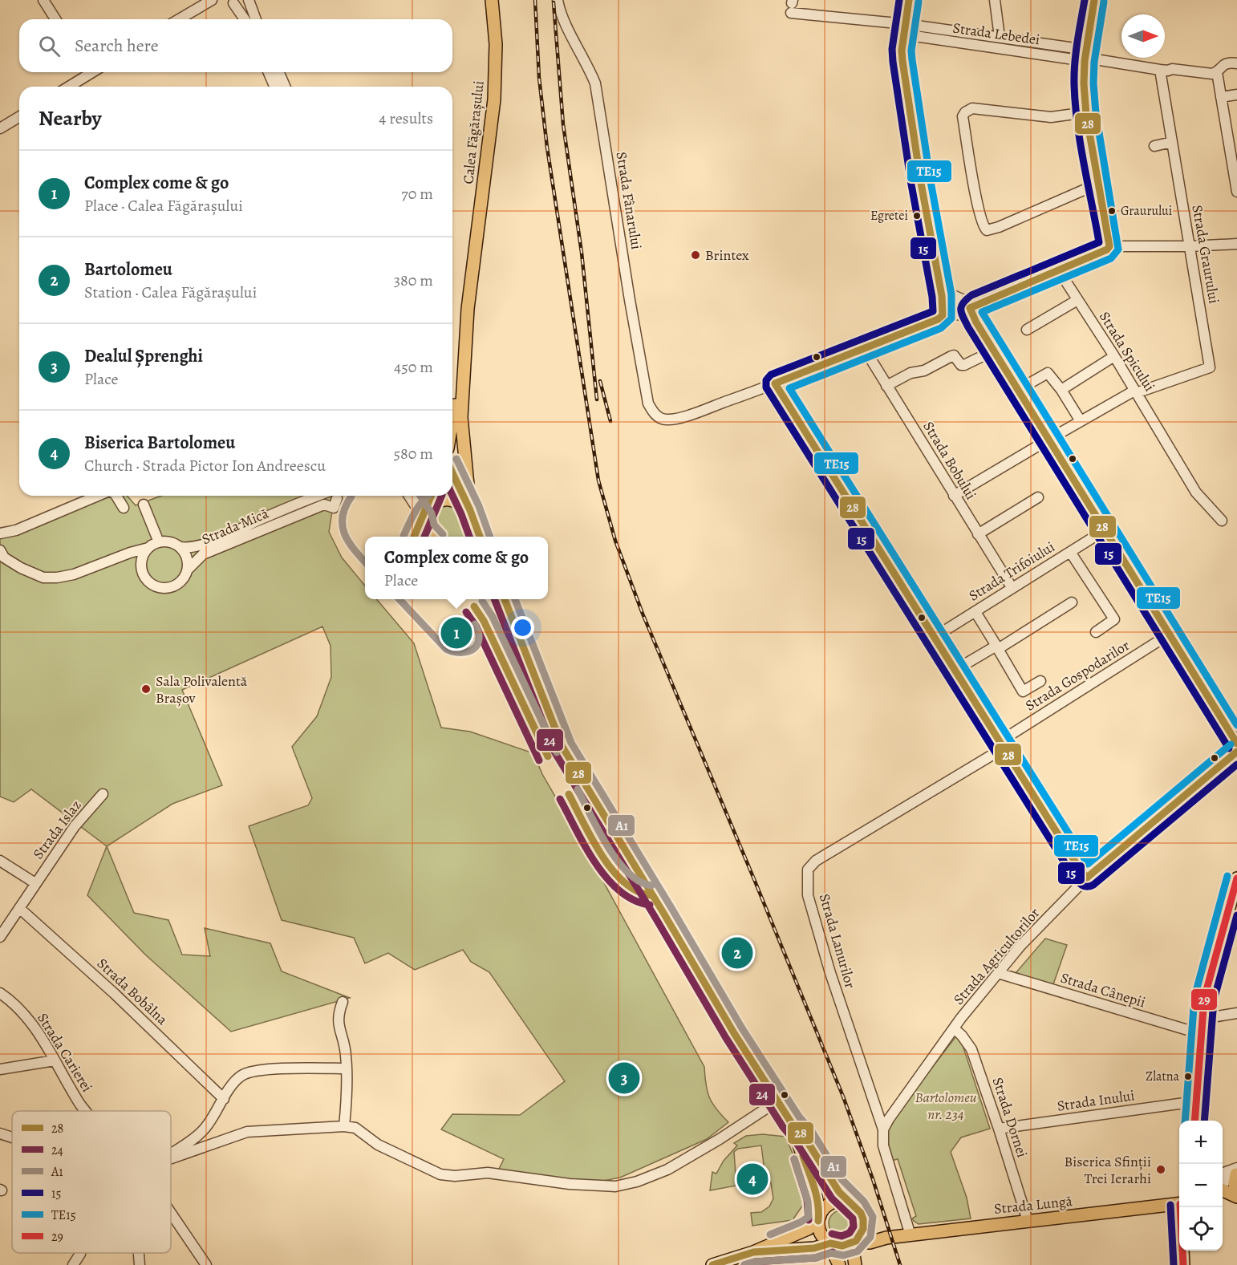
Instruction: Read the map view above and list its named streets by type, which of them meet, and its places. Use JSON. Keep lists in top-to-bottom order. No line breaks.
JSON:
{"streets":{"main road":["Calea Făgărașului","Strada Lungă"],"street":["Strada Lebedei","Strada Fânarului","Strada Graurului","Strada Spicului","Strada Bobului","Strada Mică","Strada Trifoiului","Strada Gospodarilor","Strada Islaz","Strada Lanurilor","Strada Agricultorilor","Strada Cânepii","Strada Bobâlna","Strada Carierei","Strada Inului","Strada Dornei"]},"crossings":[["Strada Lebedei","Strada Graurului"],["Strada Graurului","Strada Spicului"],["Strada Graurului","Strada Bobului"],["Strada Bobului","Strada Trifoiului"],["Strada Gospodarilor","Strada Lanurilor"],["Strada Islaz","Strada Bobâlna"],["Strada Lanurilor","Strada Agricultorilor"],["Strada Agricultorilor","Strada Cânepii"],["Strada Agricultorilor","Strada Dornei"],["Strada Inului","Strada Dornei"],["Strada Dornei","Strada Lungă"]],"parks":["Bartolomeu nr. 234"],"places":["Graurului","Egretei","Brintex","Sala Polivalentă Brașov","Zlatna","Biserica Sfinții Trei Ierarhi"],"lines":["transit line 28","transit line 15","transit line TE15","transit line A1","transit line 24","transit line 29"],"legend":["28","24","A1","15","TE15","29"],"north":"right","page":{"search":"Search here","heading":["Nearby","4 results"],"list":[{"mark":"1","name":"Complex come & go","note":"Place · Calea Făgărașului","value":"70 m"},{"mark":"2","name":"Bartolomeu","note":"Station · Calea Făgărașului","value":"380 m"},{"mark":"3","name":"Dealul Șprenghi","note":"Place","value":"450 m"},{"mark":"4","name":"Biserica Bartolomeu","note":"Church · Strada Pictor Ion Andreescu","value":"580 m"}],"popup":["Complex come & go","Place"],"pins":["1","2","3","4"],"map_buttons":["+","−"]}}
